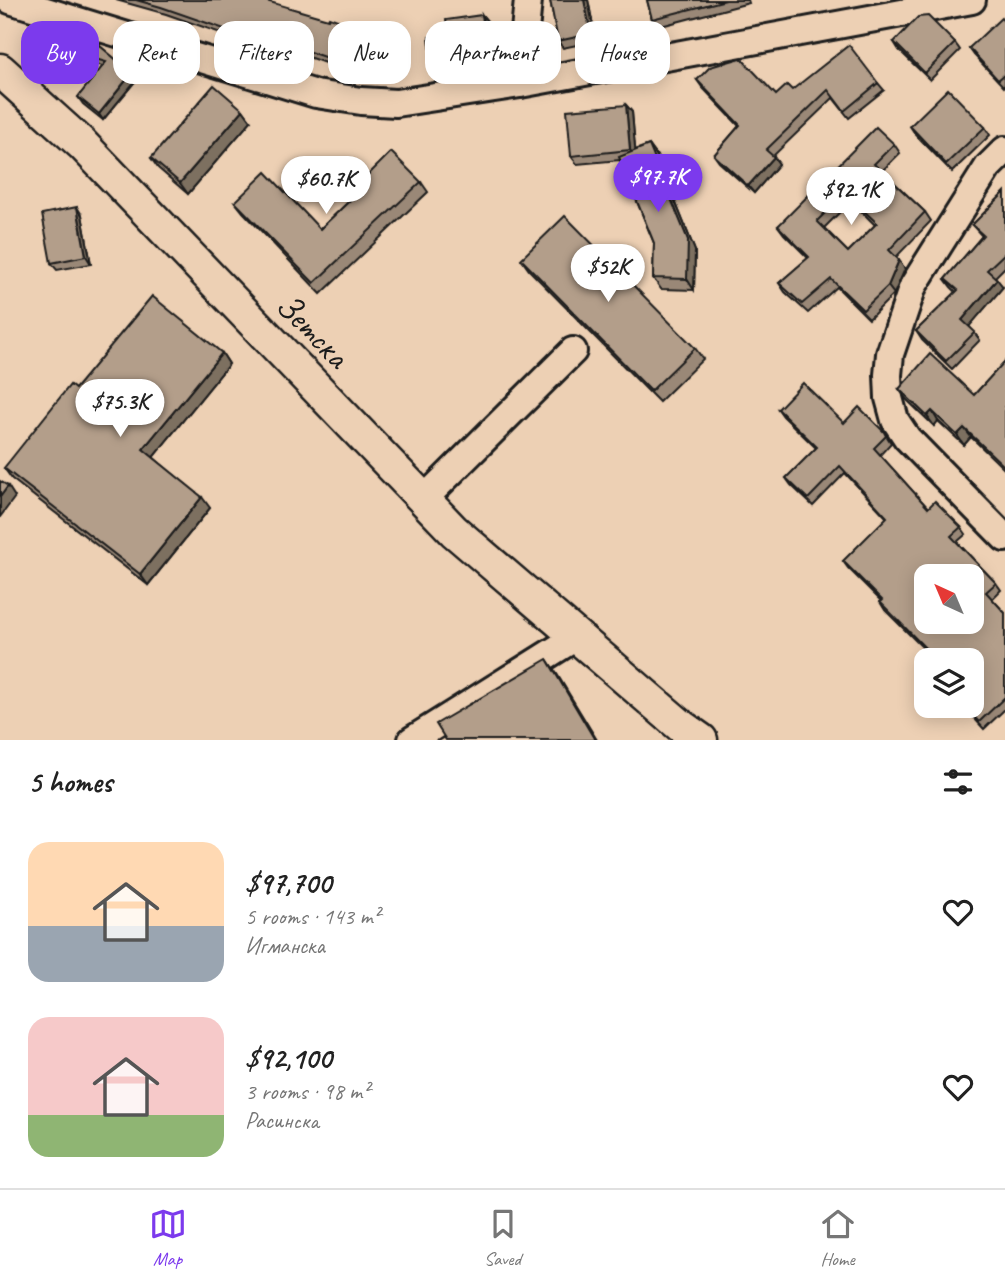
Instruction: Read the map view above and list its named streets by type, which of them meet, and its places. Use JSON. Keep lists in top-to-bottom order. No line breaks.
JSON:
{"streets":{"street":["Зетска"]},"north":"top left","page":{"chip":["Buy","Rent","Filters","New","Apartment","House"],"price":["$97.7K","$60.7K","$92.1K","$52K","$75.3K"],"heading":"5 homes","list":[{"name":"$97,700","note":"5 rooms · 143 m² · Игманска"},{"name":"$92,100","note":"3 rooms · 98 m² · Расинска"}],"tabs":["Map","Saved","Home"]}}
